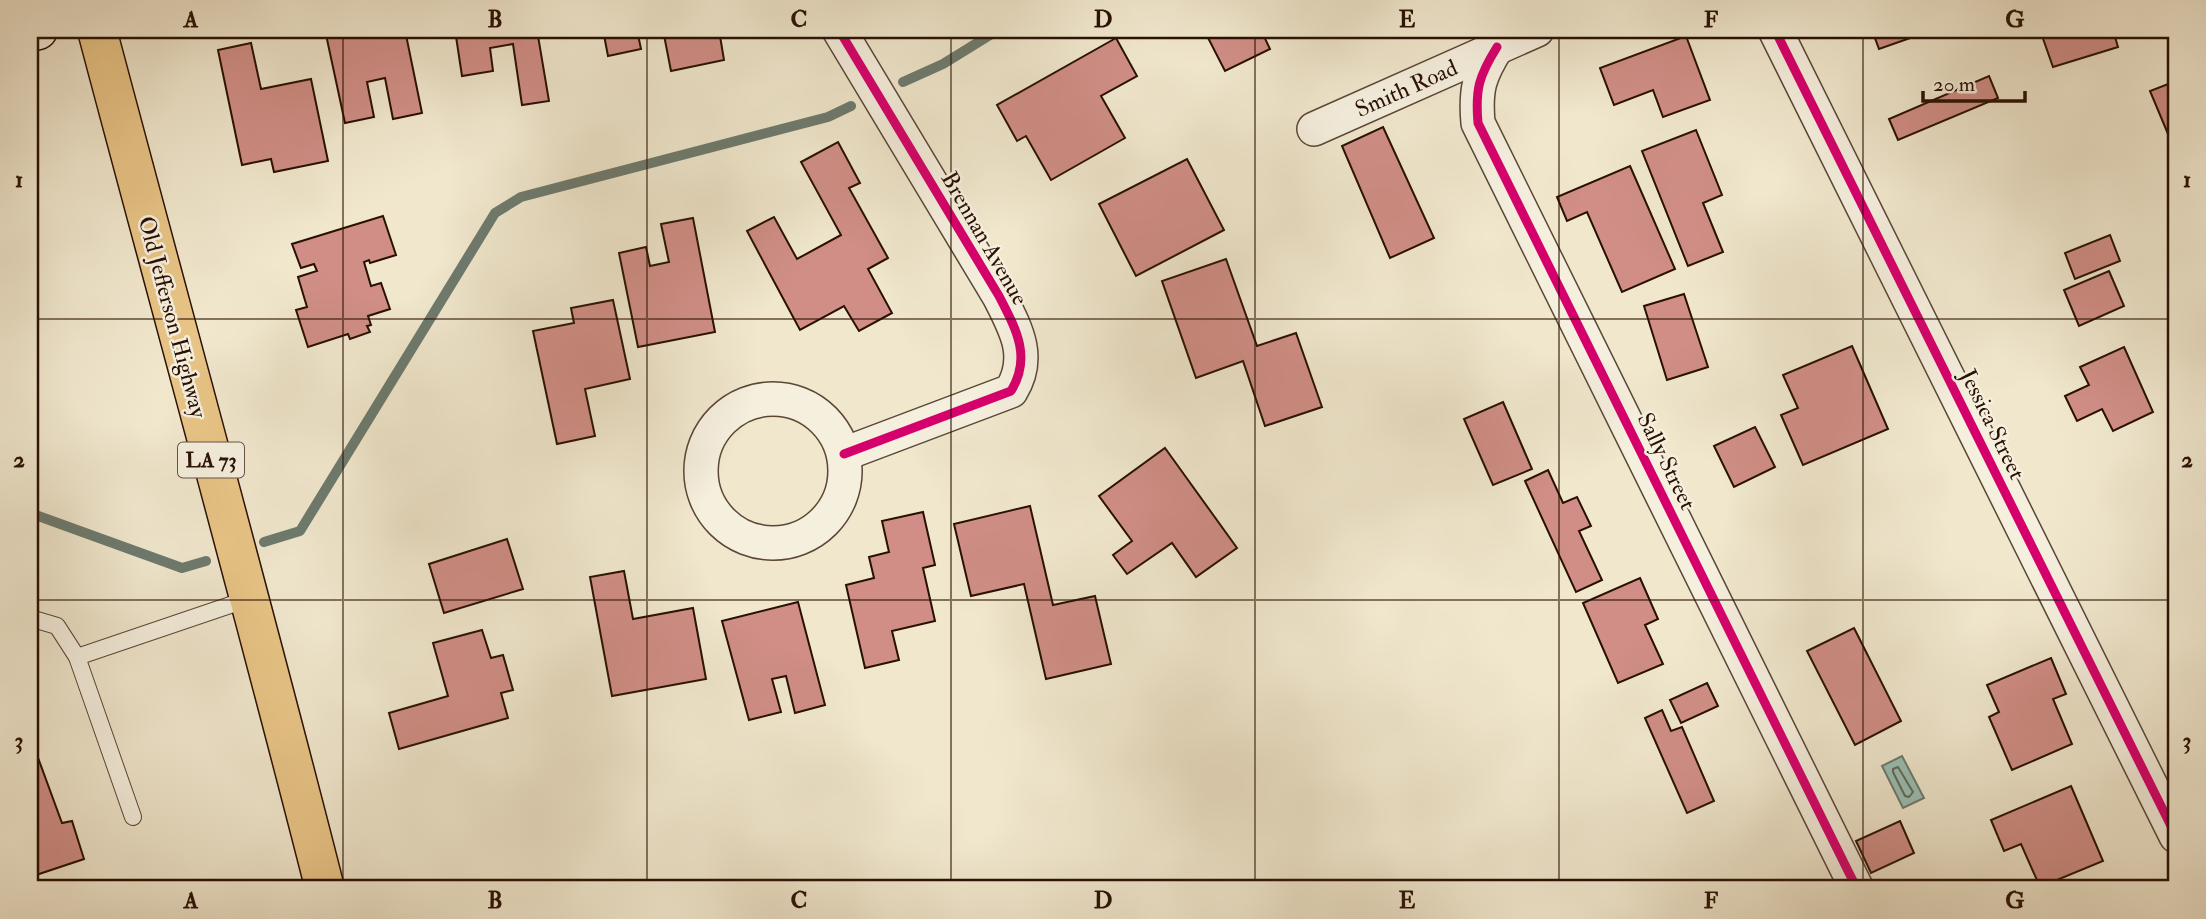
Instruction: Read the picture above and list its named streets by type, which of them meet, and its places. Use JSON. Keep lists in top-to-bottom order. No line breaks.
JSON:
{"streets":{"main road":["Old Jefferson Highway","LA 73"],"street":["Smith Road","Brennan Avenue","Jessica Street","Sally Street"]},"crossings":[["Smith Road","Sally Street"]],"scale_bar":"20 m","grid":{"columns":["A","B","C","D","E","F","G"],"rows":["1","2","3"]}}
